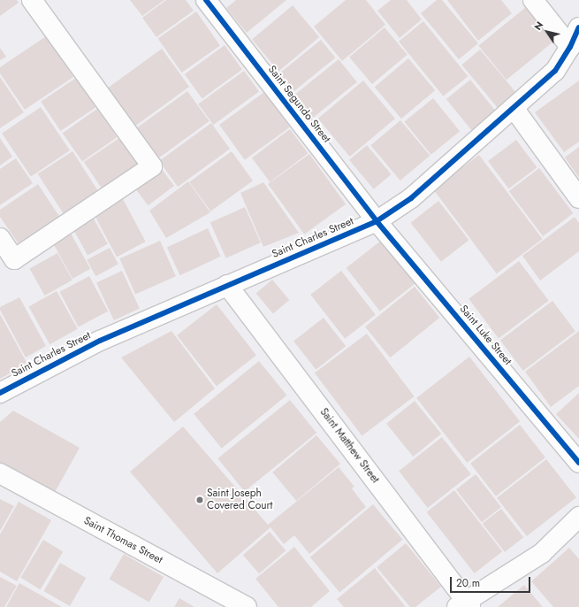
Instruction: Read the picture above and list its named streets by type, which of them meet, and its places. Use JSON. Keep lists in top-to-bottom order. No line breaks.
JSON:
{"streets":{"street":["Saint Segundo Street","Saint Charles Street","Saint Luke Street","Saint Matthew Street","Saint Thomas Street"]},"crossings":[["Saint Segundo Street","Saint Charles Street"],["Saint Segundo Street","Saint Luke Street"],["Saint Charles Street","Saint Luke Street"],["Saint Charles Street","Saint Matthew Street"]],"places":["Saint Joseph Covered Court"],"scale_bar":"20 m","north":"top left"}
